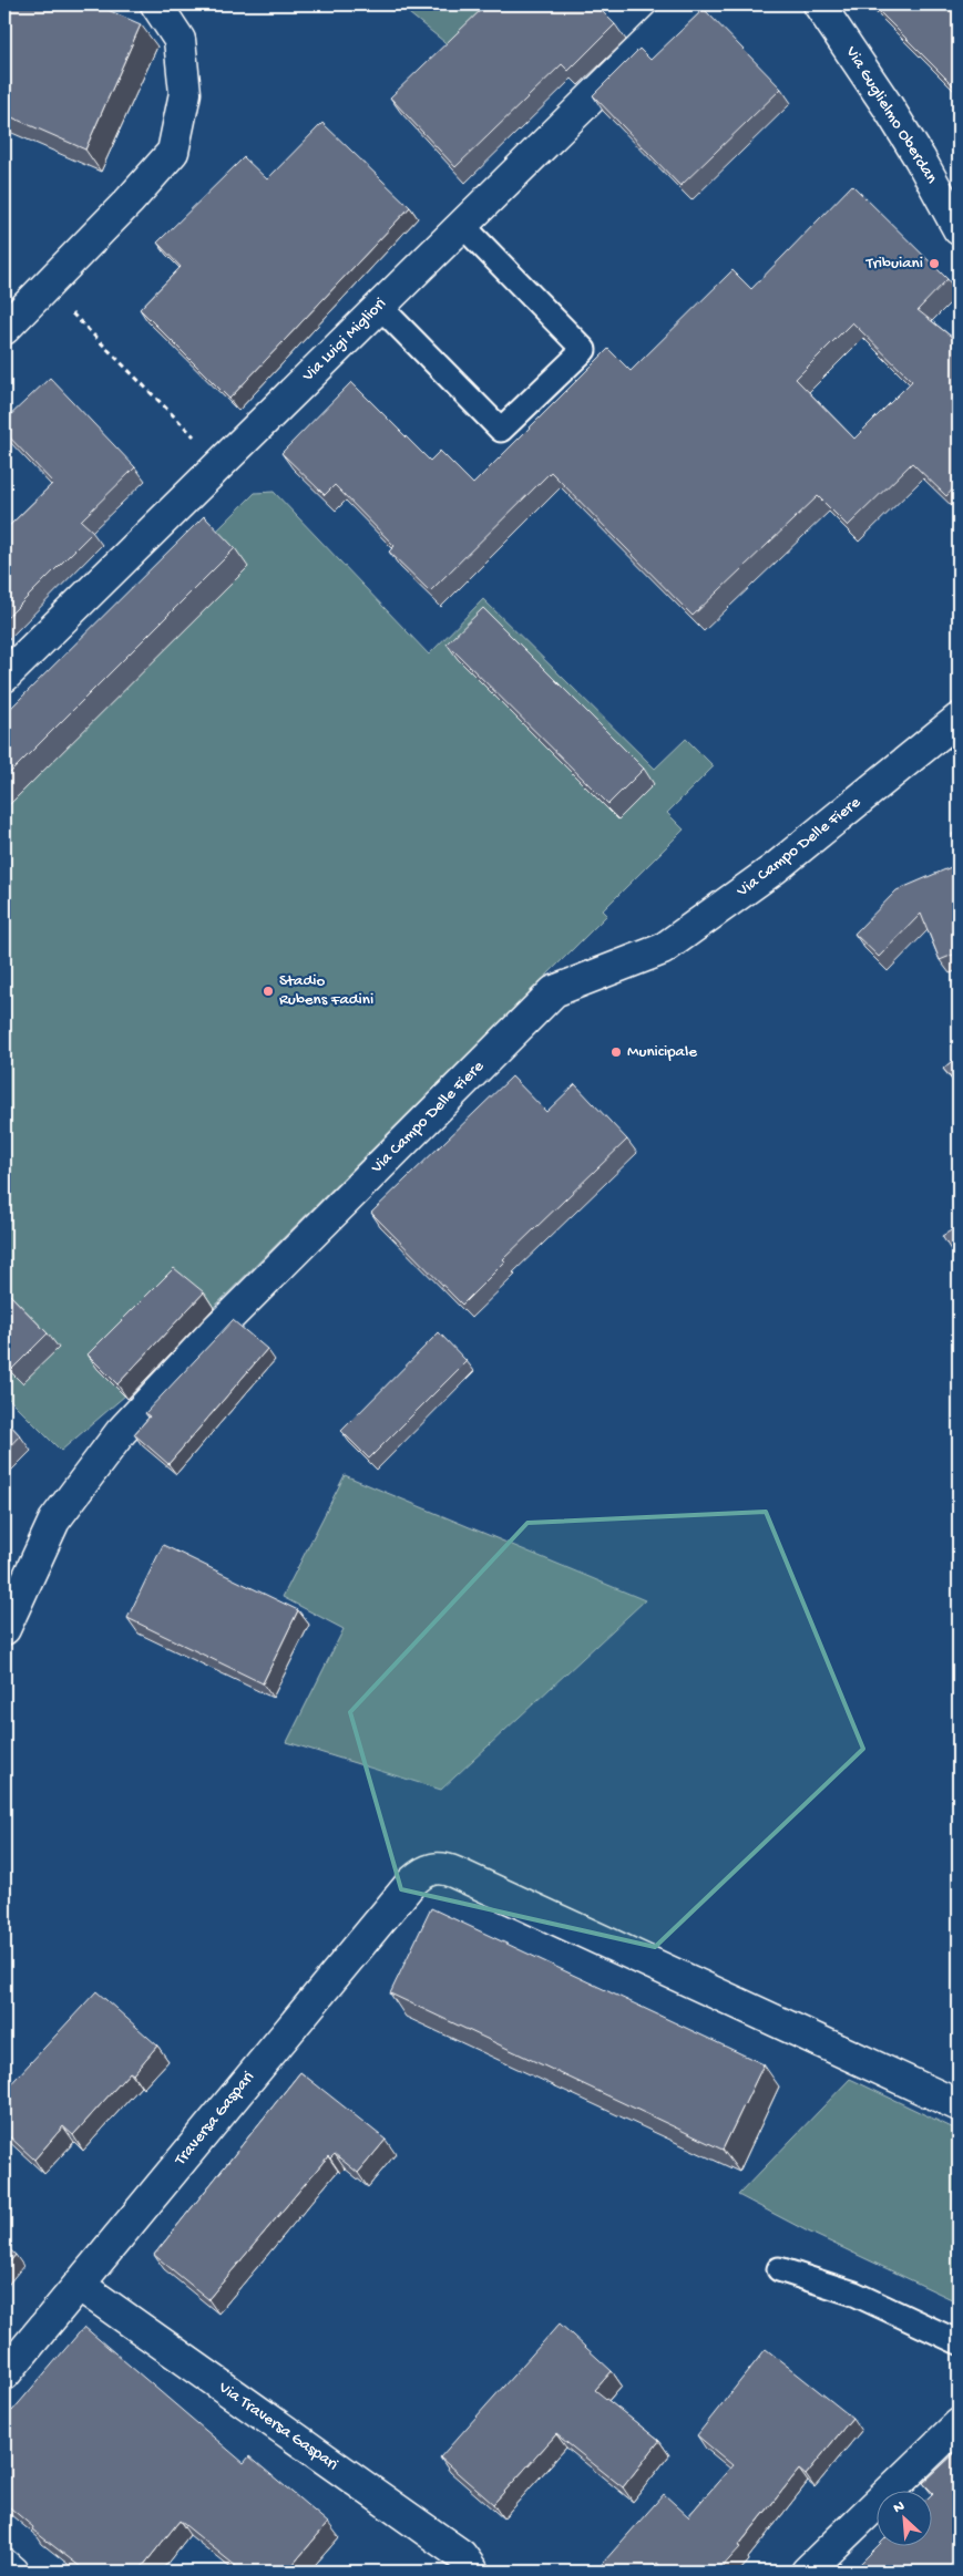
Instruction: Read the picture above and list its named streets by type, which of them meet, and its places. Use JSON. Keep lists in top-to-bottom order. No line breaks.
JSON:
{"streets":{"street":["Via Guglielmo Oberdan","Via Luigi Migliori","Via Campo Delle Fiere","Traversa Gaspari","Via Traversa Gaspari"]},"crossings":[["Traversa Gaspari","Via Traversa Gaspari"]],"places":["Tribuiani","Stadio Rubens Fadini","Municipale"],"north":"top left"}
